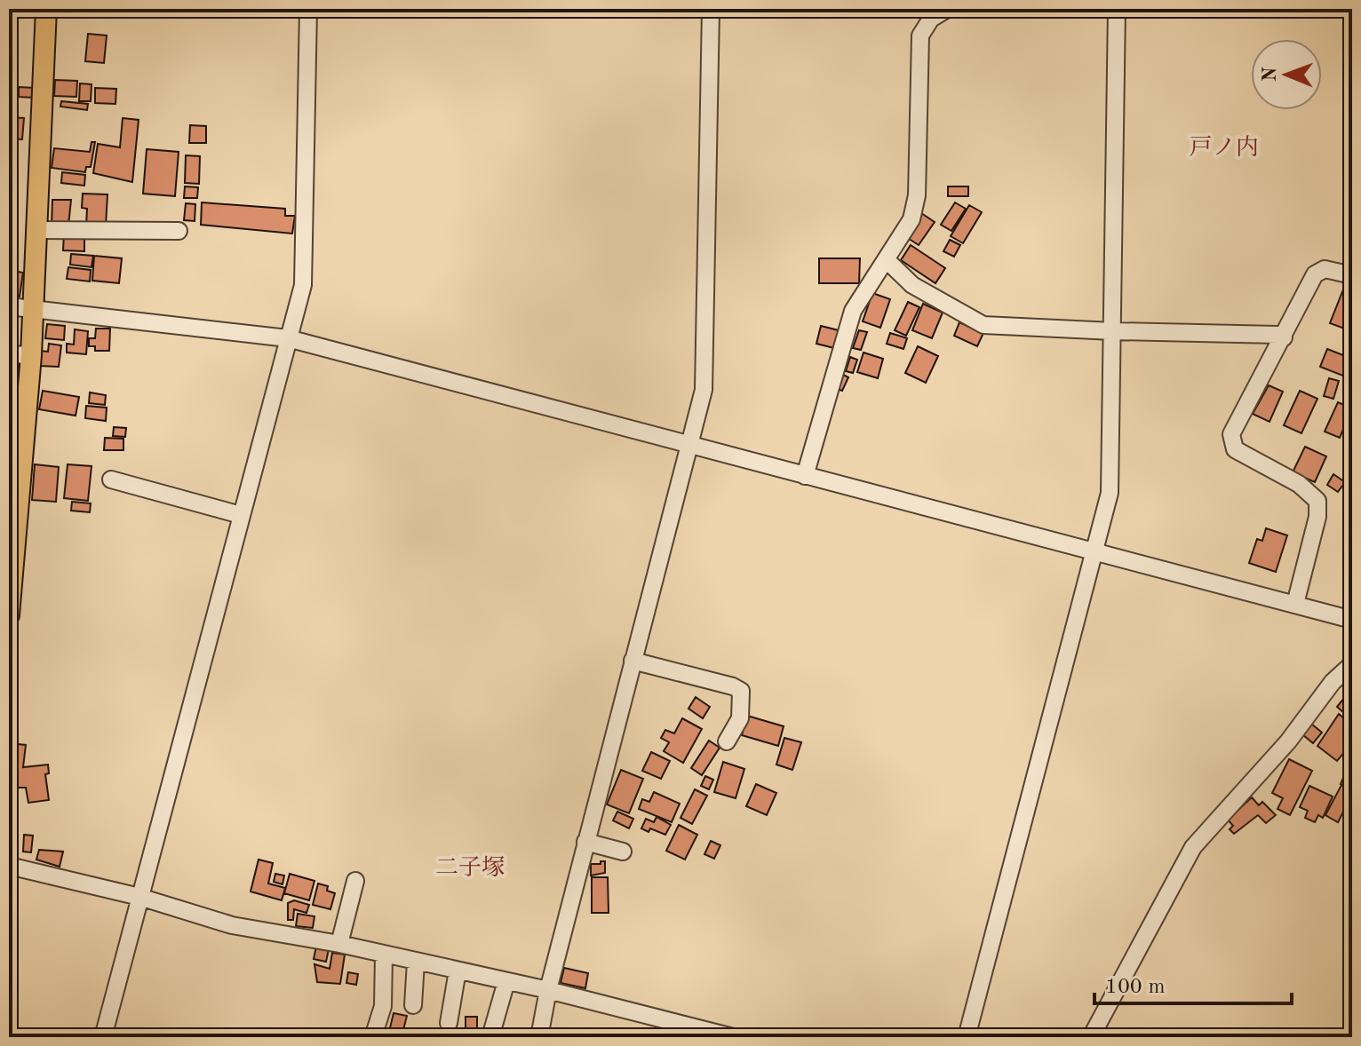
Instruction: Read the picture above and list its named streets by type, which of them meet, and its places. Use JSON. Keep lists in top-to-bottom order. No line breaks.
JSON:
{"districts":["戸ノ内","二子塚"],"scale_bar":"100 m","north":"left"}
